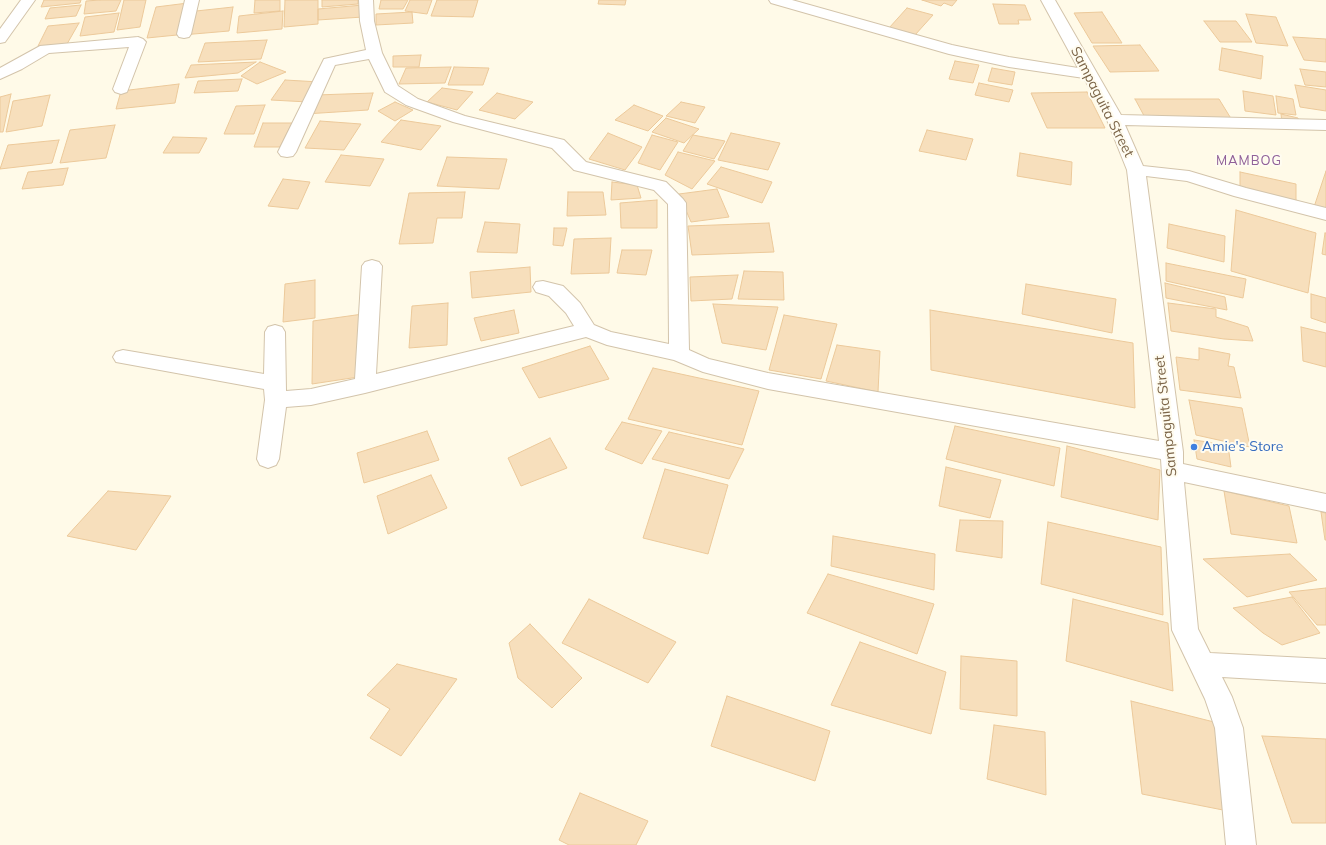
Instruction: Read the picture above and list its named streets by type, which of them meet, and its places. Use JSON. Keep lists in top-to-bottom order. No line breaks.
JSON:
{"streets":{"street":["Sampaguita Street"]},"districts":["MAMBOG"],"places":["Amie's Store"]}
